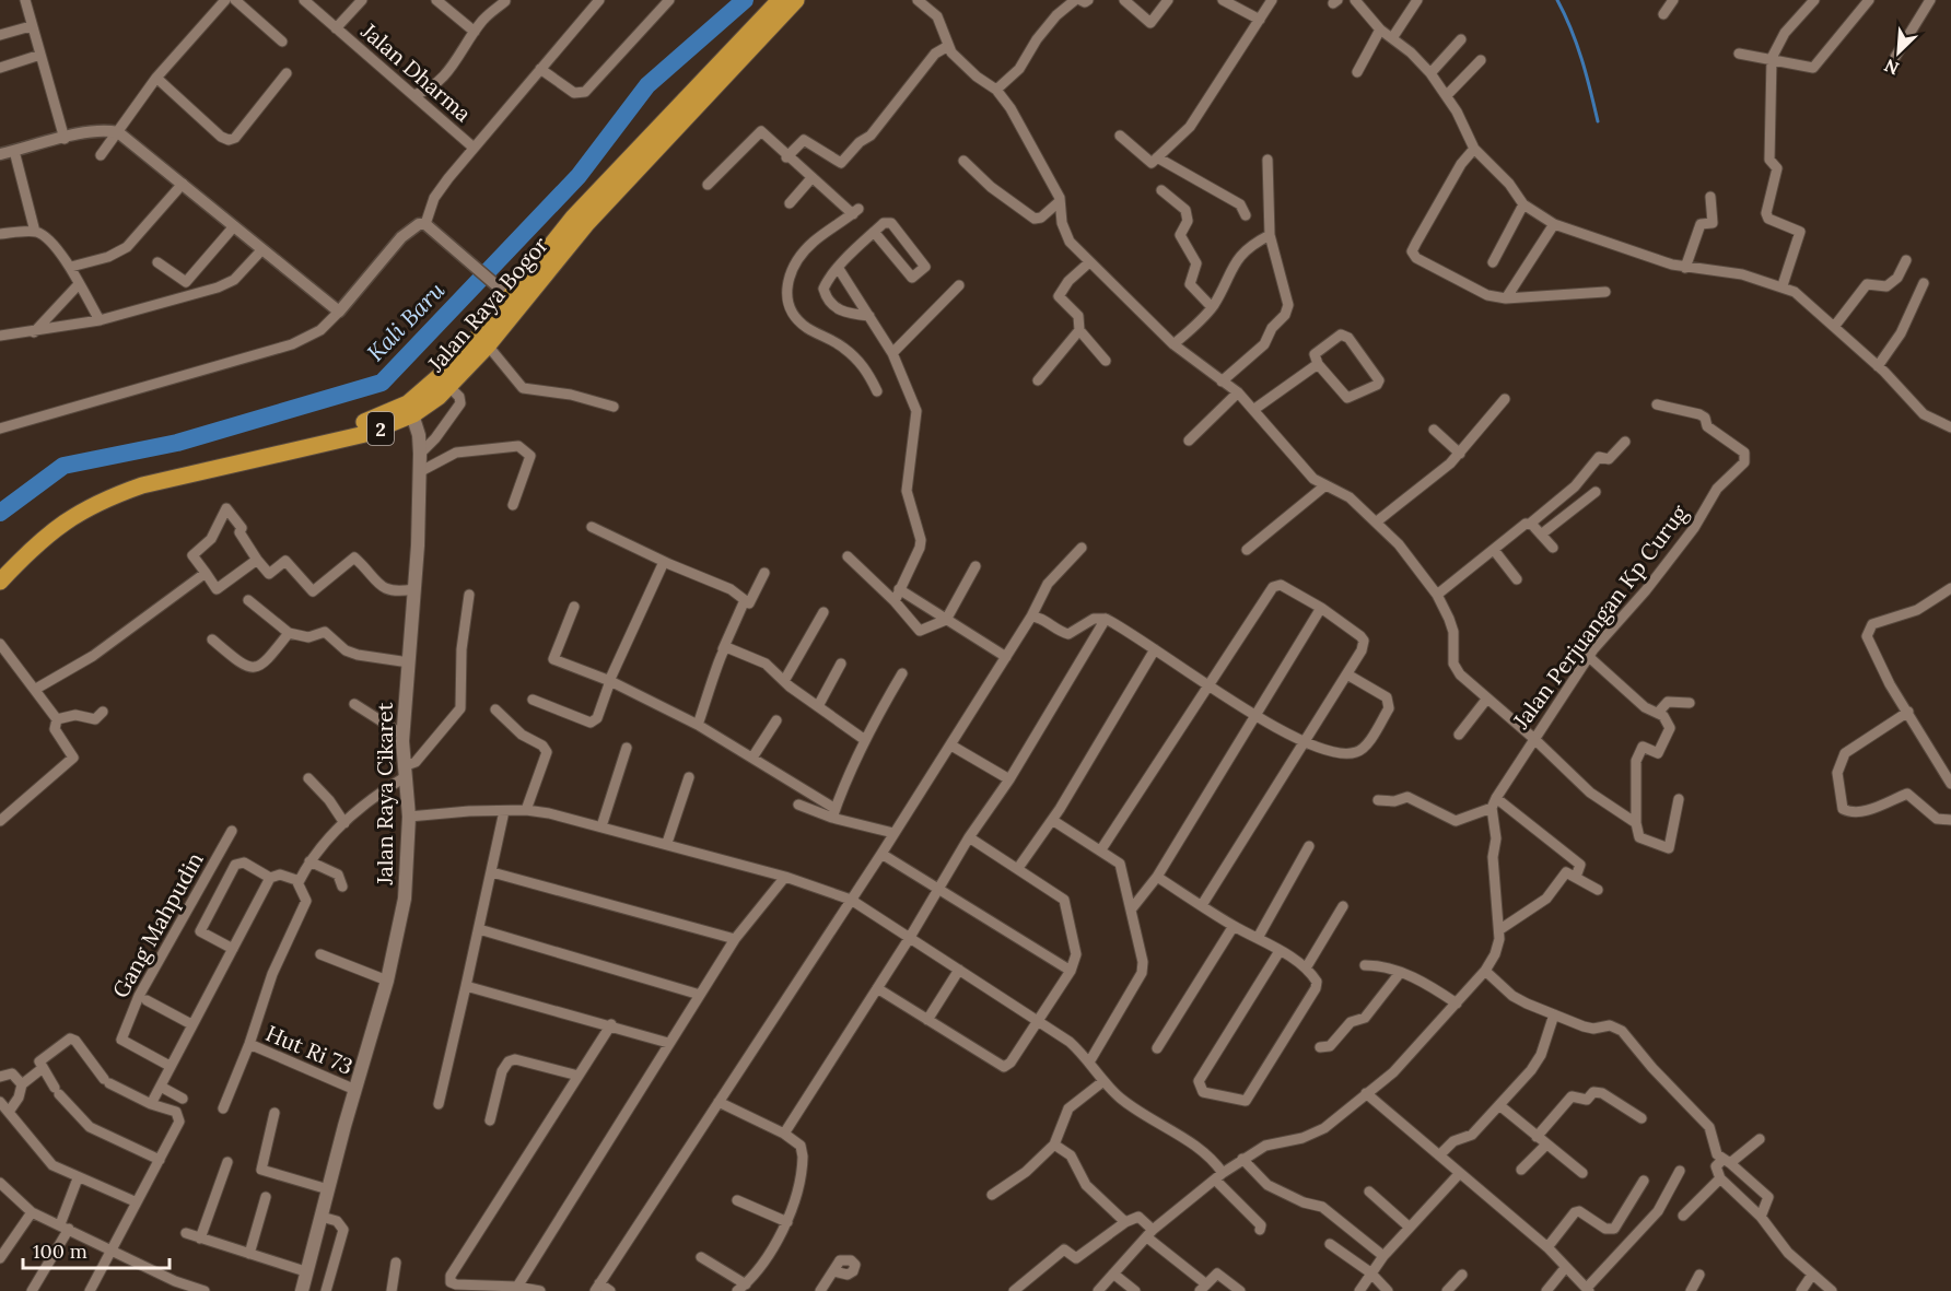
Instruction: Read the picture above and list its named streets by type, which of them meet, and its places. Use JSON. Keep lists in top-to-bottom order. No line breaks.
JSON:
{"streets":{"highway":["Jalan Raya Bogor","2"],"main road":["Jalan Raya Cikaret"],"street":["Jalan Dharma","Jalan Perjuangan Kp Curug","Gang Mahpudin","Hut Ri 73"]},"crossings":[["Jalan Raya Bogor","Jalan Raya Cikaret"],["Jalan Raya Cikaret","Hut Ri 73"]],"water":["Kali Baru"],"scale_bar":"100 m","north":"bottom left"}
